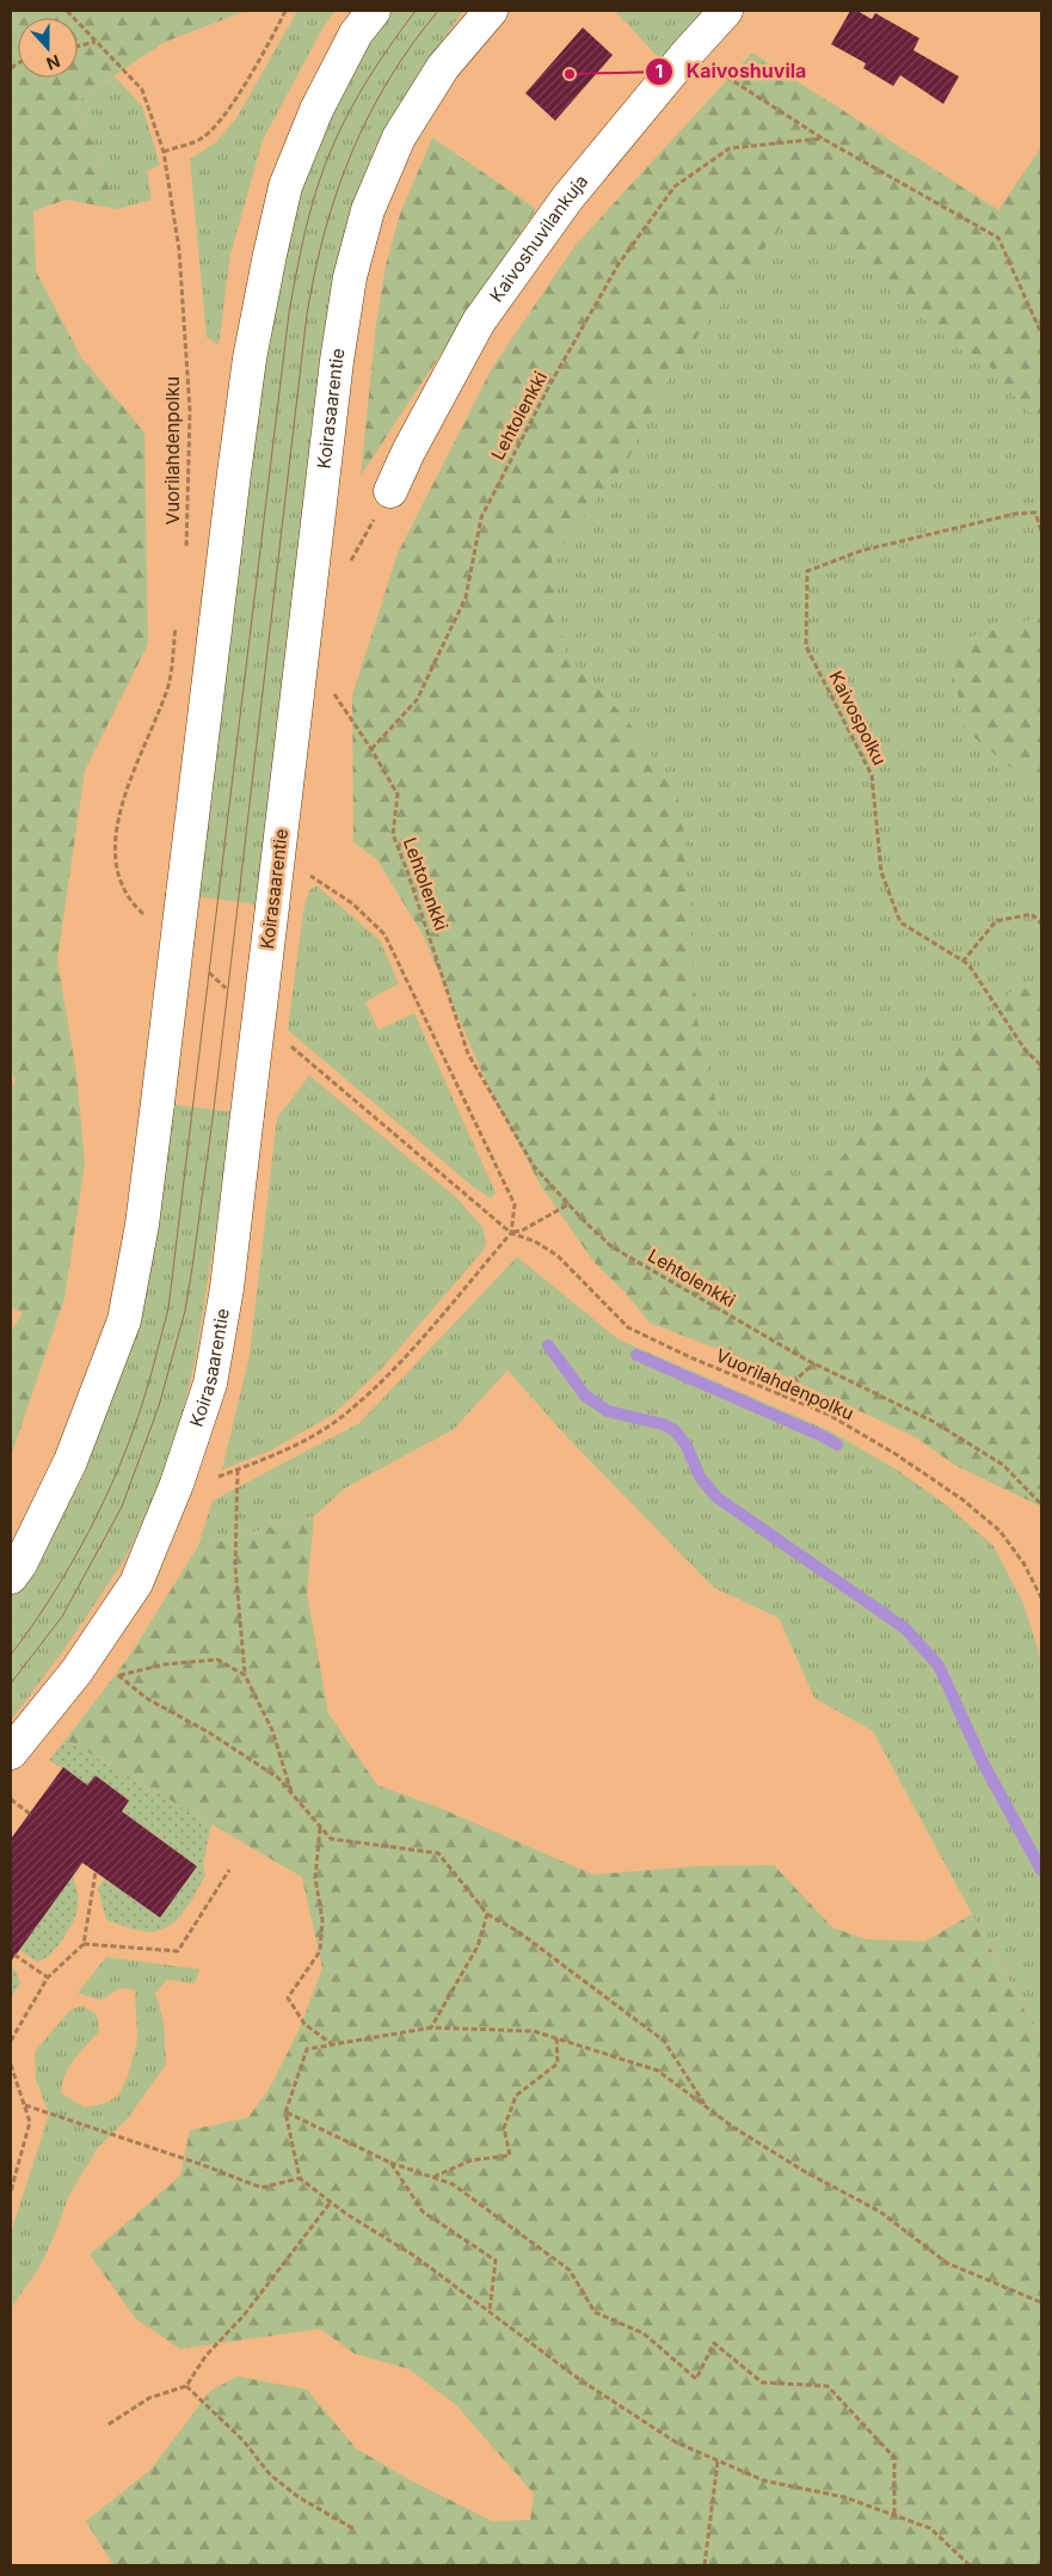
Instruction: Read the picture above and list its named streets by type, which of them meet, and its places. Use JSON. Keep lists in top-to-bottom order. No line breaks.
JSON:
{"streets":{"street":["Kaivoshuvilankuja","Koirasaarentie"],"path":["Lehtolenkki","Vuorilahdenpolku","Kaivospolku"]},"places":["Kaivoshuvila"],"north":"bottom"}
